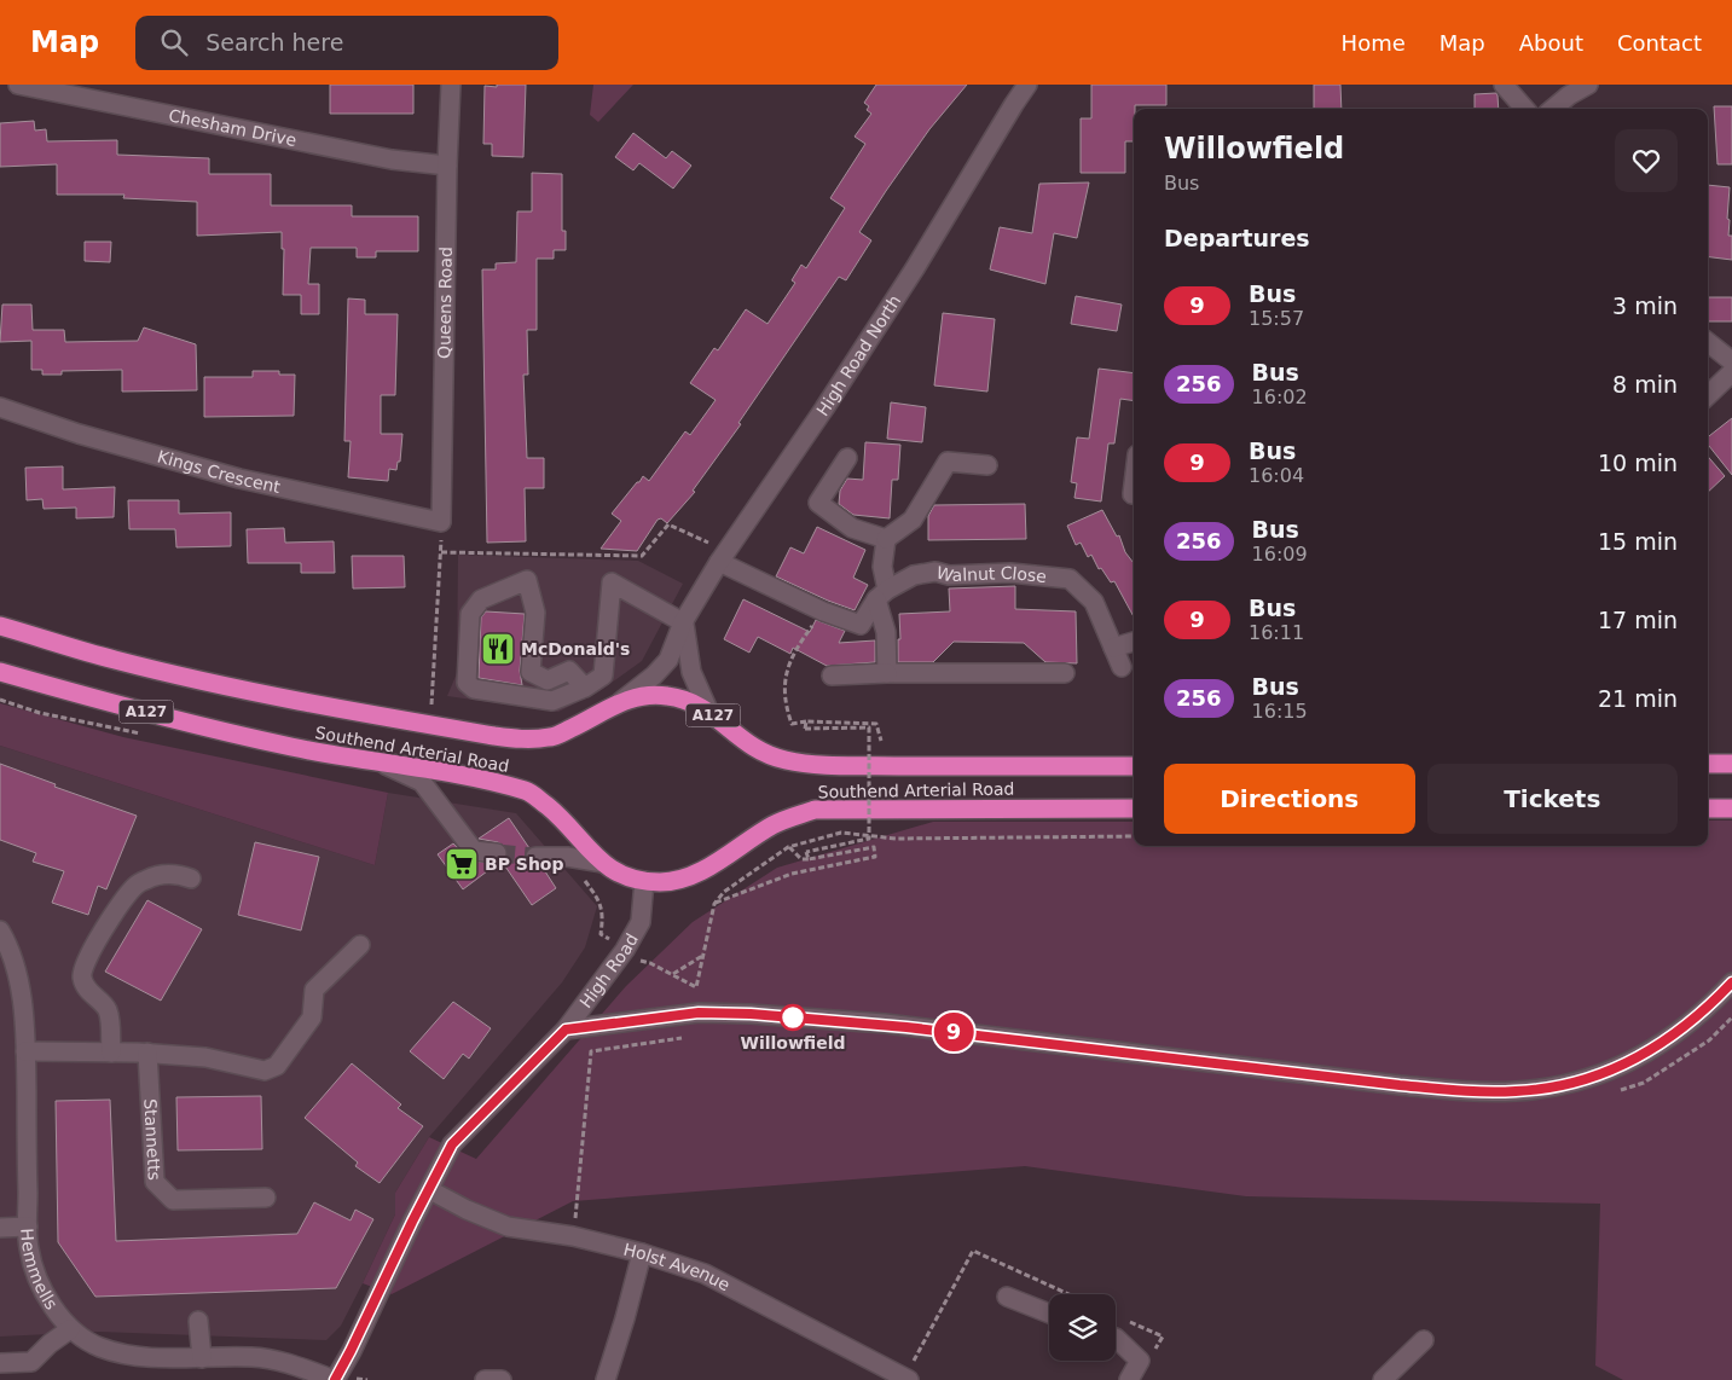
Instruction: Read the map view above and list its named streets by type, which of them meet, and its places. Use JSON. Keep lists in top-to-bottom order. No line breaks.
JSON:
{"streets":{"highway":["A127","Southend Arterial Road"],"street":["Chesham Drive","Queens Road","High Road North","Kings Crescent","Walnut Close","High Road","Stannetts","Hemmells","Holst Avenue"]},"crossings":[["Chesham Drive","Queens Road"],["Queens Road","Kings Crescent"],["High Road North","Walnut Close"],["High Road North","Southend Arterial Road"],["Southend Arterial Road","High Road"],["High Road","Hemmells"],["High Road","Holst Avenue"]],"places":{"restaurant":["McDonald's"],"supermarket":["BP Shop"],"other":["Willowfield"]},"lines":["bus line 9"],"page":{"header":"Map","search":"Search here","nav":["Home","Map","About","Contact"],"on_map":"9","heading":[["Willowfield","Bus"],"Departures"],"list":[{"mark":"9","name":"Bus","note":"15:57","value":"3 min"},{"mark":"256","name":"Bus","note":"16:02","value":"8 min"},{"mark":"9","name":"Bus","note":"16:04","value":"10 min"},{"mark":"256","name":"Bus","note":"16:09","value":"15 min"},{"mark":"9","name":"Bus","note":"16:11","value":"17 min"},{"mark":"256","name":"Bus","note":"16:15","value":"21 min"}],"buttons":["Directions","Tickets"]}}
